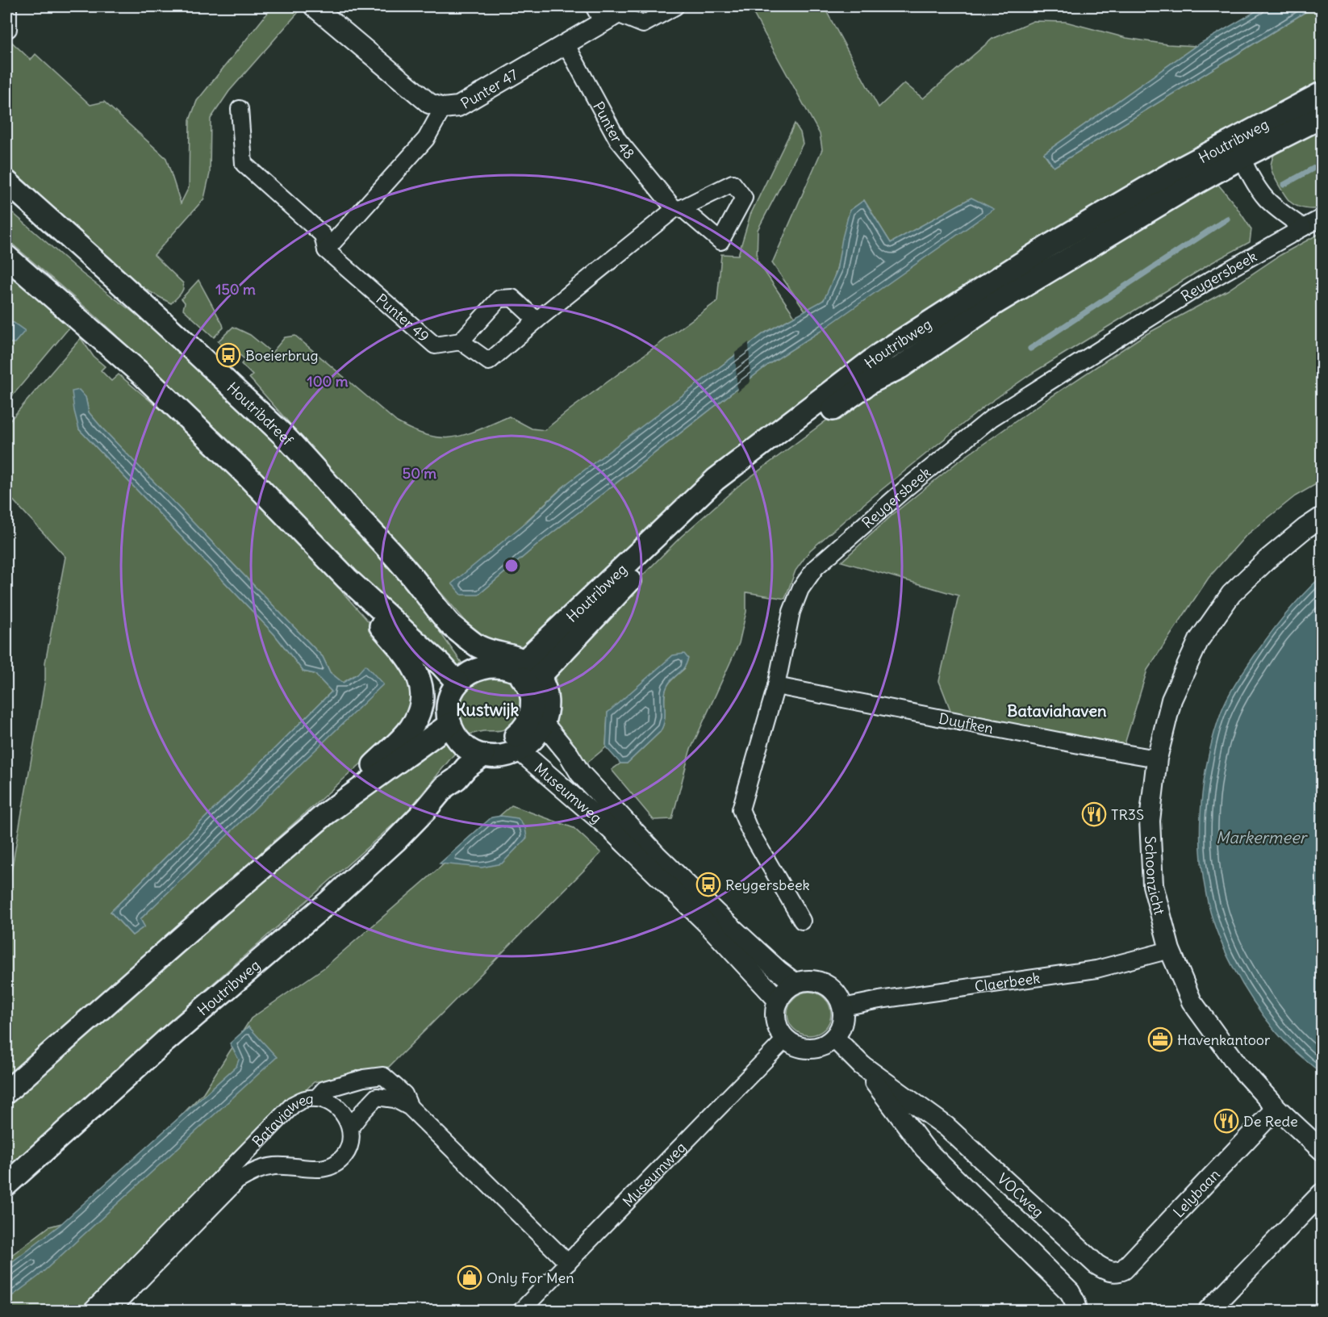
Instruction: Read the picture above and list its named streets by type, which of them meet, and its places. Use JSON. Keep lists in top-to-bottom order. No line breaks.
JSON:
{"streets":{"main road":["Houtribweg","Houtribdreef"],"street":["Punter 47","Punter 48","Reygersbeek","Punter 49","Duyfken","Museumweg","Schoonzicht","Claerbeek","Bataviaweg","Lelybaan","VOCweg"]},"crossings":[["Punter 47","Punter 48"],["Punter 48","Punter 49"],["Houtribweg","Houtribdreef"],["Houtribweg","Museumweg"],["Reygersbeek","Duyfken"],["Duyfken","Schoonzicht"],["Museumweg","Claerbeek"],["Museumweg","VOCweg"],["Schoonzicht","Claerbeek"],["Schoonzicht","Lelybaan"],["Claerbeek","VOCweg"],["Lelybaan","VOCweg"]],"districts":["Kustwijk","Bataviahaven"],"water":["Markermeer"],"places":{"bus stop":["Boeierbrug","Reygersbeek"],"restaurant":["TR3S","De Rede"],"office":["Havenkantoor"],"shop":["Only For Men"]},"rings":["150 m","100 m","50 m"]}
